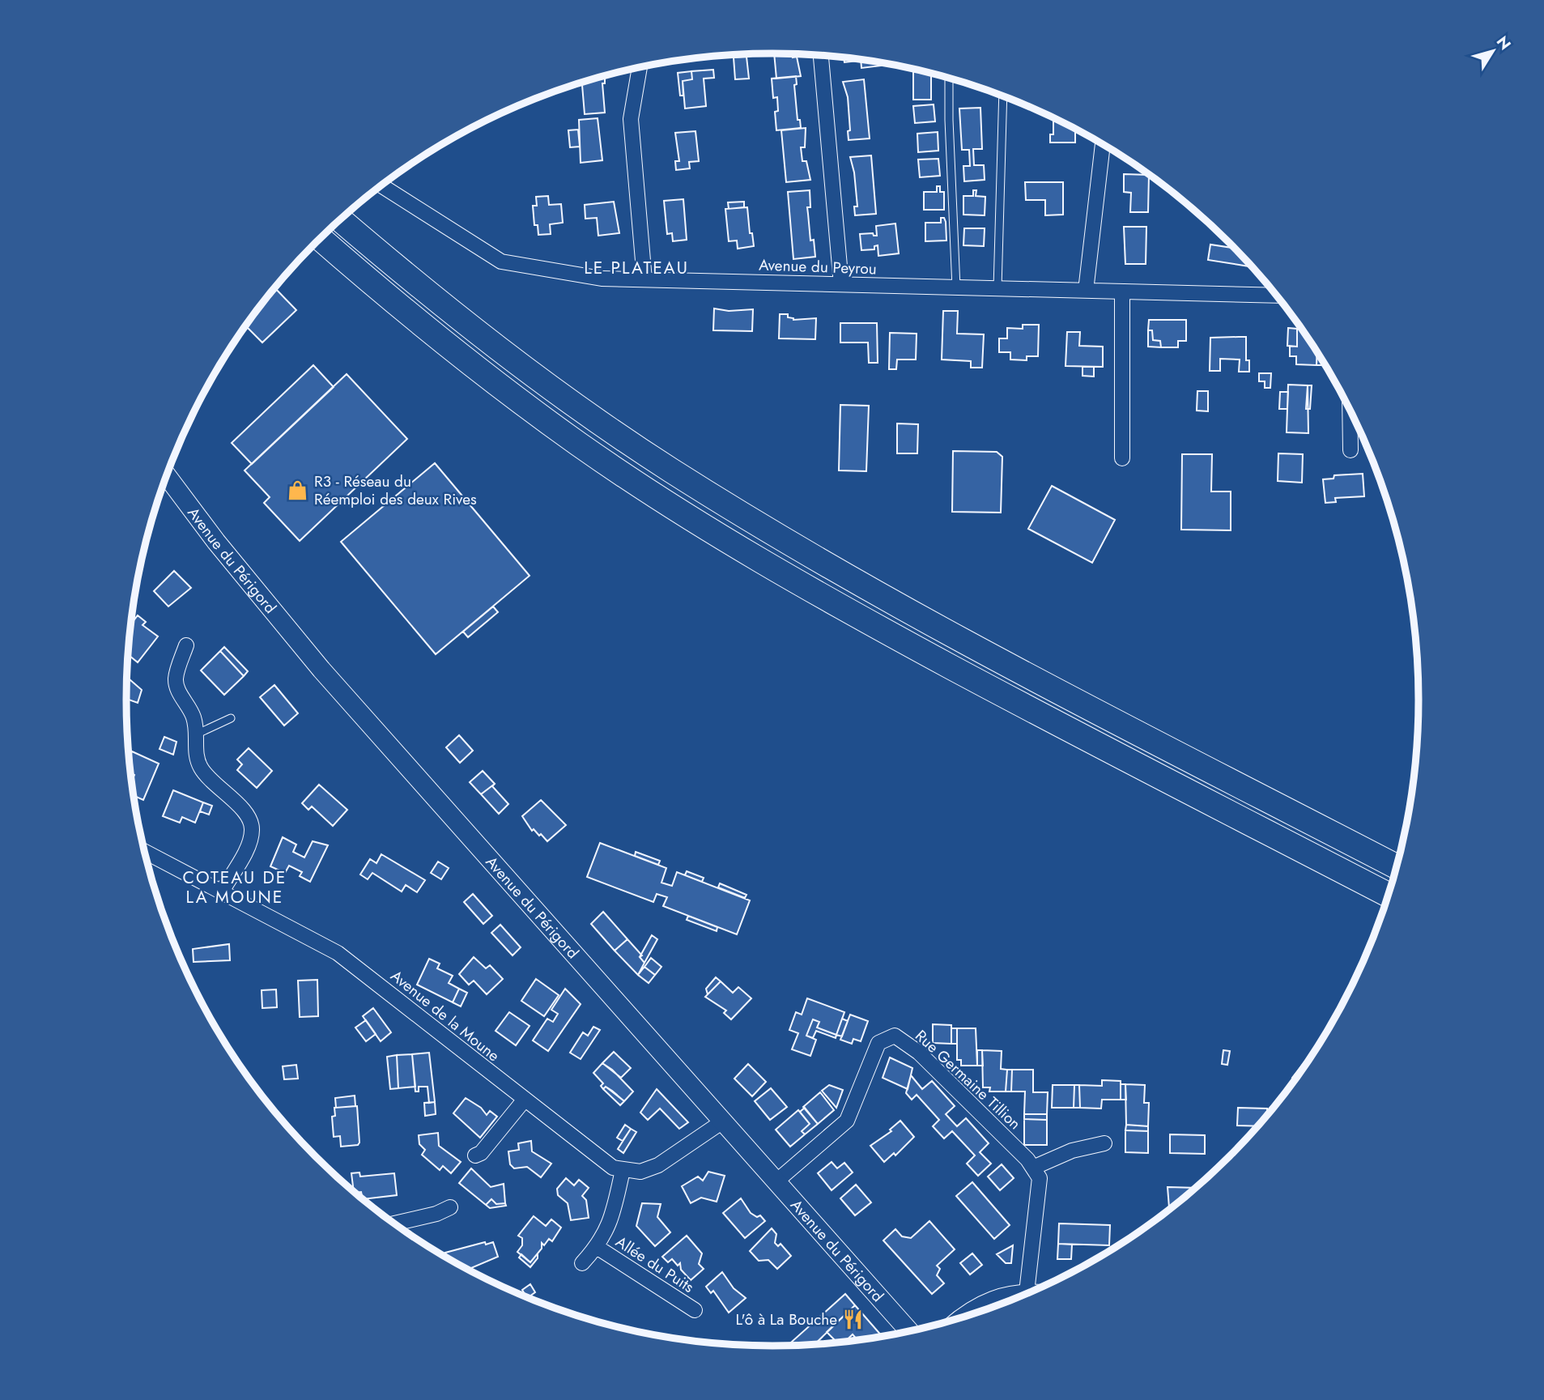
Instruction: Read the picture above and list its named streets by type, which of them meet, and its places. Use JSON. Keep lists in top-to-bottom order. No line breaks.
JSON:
{"streets":{"street":["Avenue du Peyrou","Avenue du Périgord","Avenue de la Moune","Rue Germaine Tillion","Allée du Puits"]},"crossings":[["Avenue du Périgord","Rue Germaine Tillion"],["Avenue de la Moune","Allée du Puits"]],"districts":["LE PLATEAU","COTEAU DE LA MOUNE"],"places":{"shop":["R3 - Réseau du Réemploi des deux Rives"],"restaurant":["L'ô à La Bouche"]},"north":"top right"}
